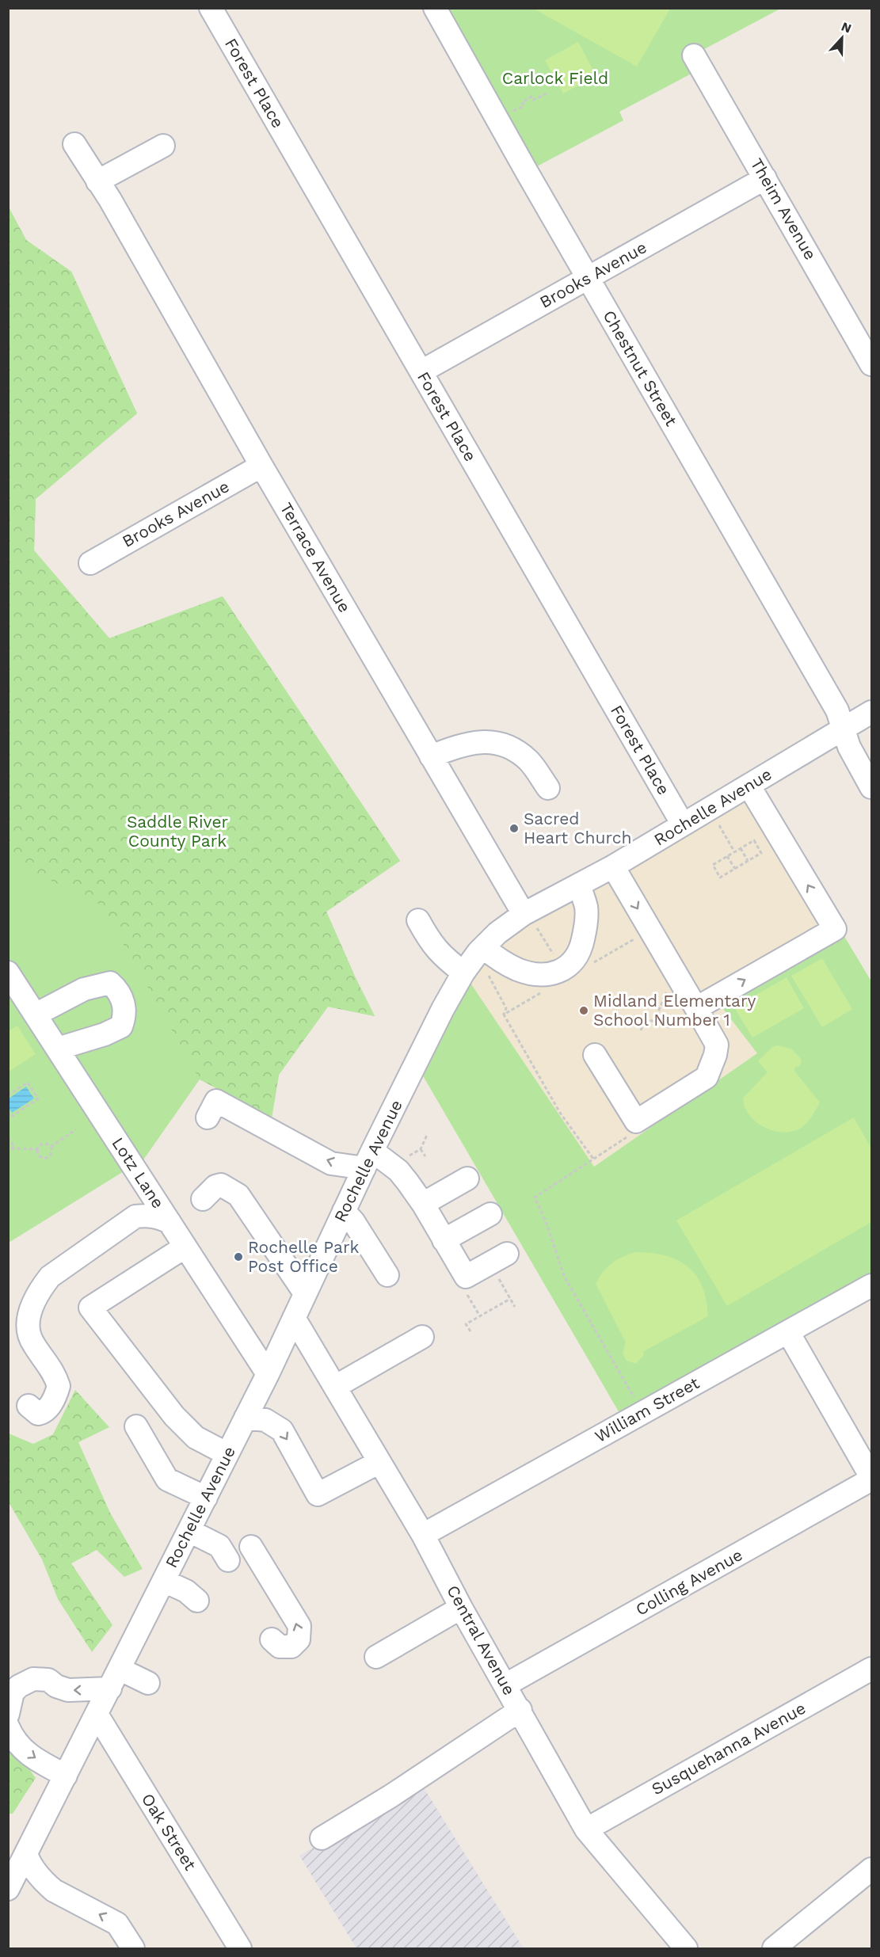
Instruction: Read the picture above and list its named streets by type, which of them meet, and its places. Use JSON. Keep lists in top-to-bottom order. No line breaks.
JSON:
{"streets":{"street":["Forest Place","Theim Avenue","Brooks Avenue","Chestnut Street","Terrace Avenue","Rochelle Avenue","Lotz Lane","William Street","Colling Avenue","Central Avenue","Susquehanna Avenue","Oak Street"]},"crossings":[["Forest Place","Brooks Avenue"],["Forest Place","Rochelle Avenue"],["Theim Avenue","Brooks Avenue"],["Brooks Avenue","Chestnut Street"],["Brooks Avenue","Terrace Avenue"],["Chestnut Street","Rochelle Avenue"],["Terrace Avenue","Rochelle Avenue"],["Rochelle Avenue","Lotz Lane"],["Rochelle Avenue","Central Avenue"],["Rochelle Avenue","Oak Street"],["William Street","Central Avenue"],["Colling Avenue","Central Avenue"],["Central Avenue","Susquehanna Avenue"]],"parks":["Carlock Field","Saddle River County Park"],"places":["Sacred Heart Church","Midland Elementary School Number 1","Rochelle Park Post Office"],"north":"top"}
